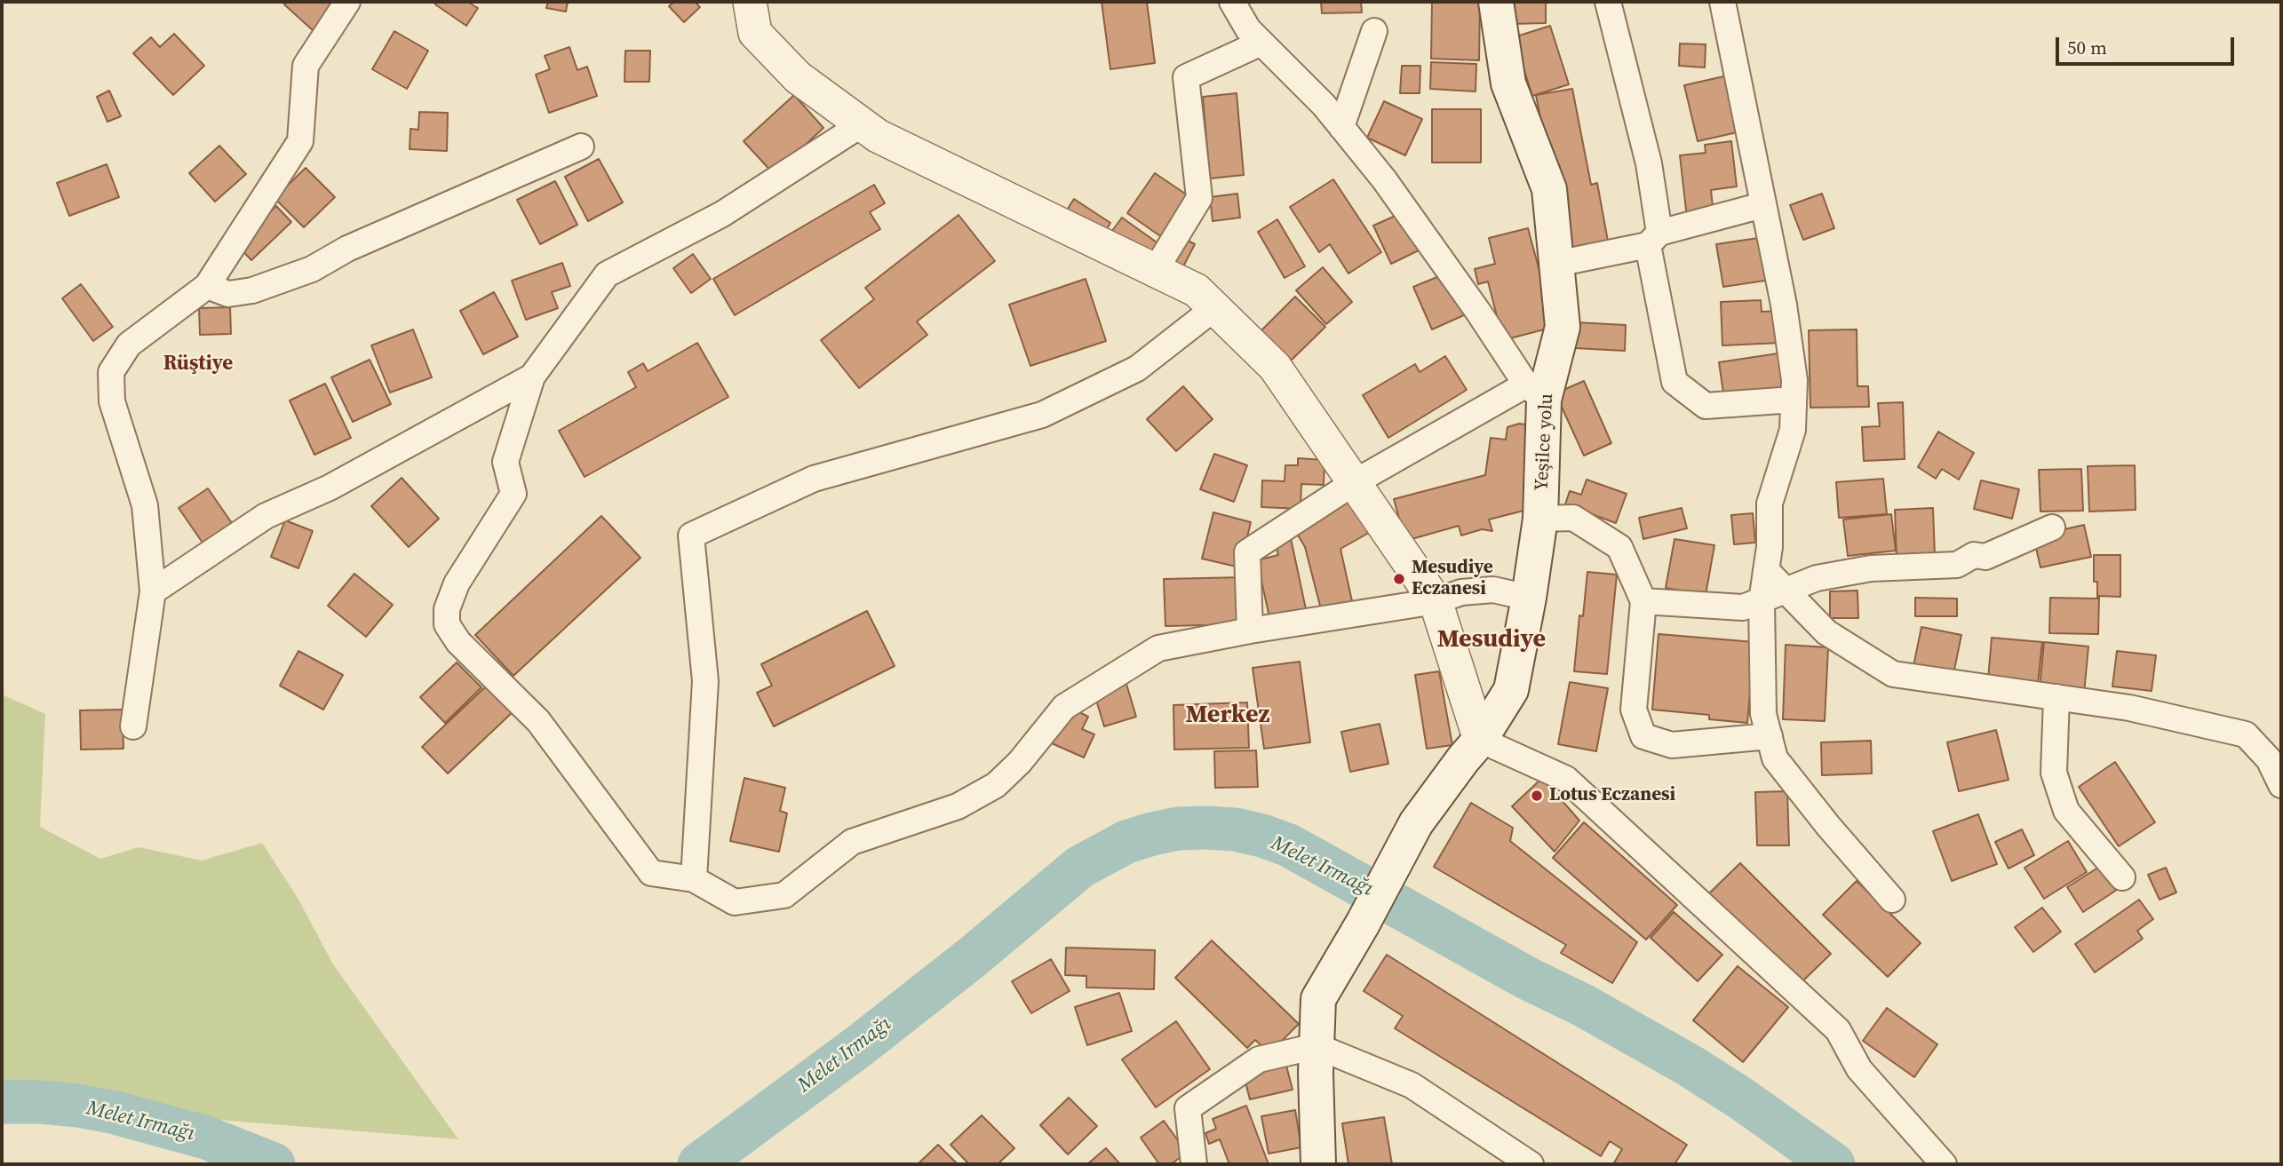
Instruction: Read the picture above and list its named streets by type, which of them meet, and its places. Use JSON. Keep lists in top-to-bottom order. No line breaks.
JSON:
{"streets":{"main road":["Yeşilce yolu"]},"districts":["Rüştiye","Mesudiye","Merkez"],"water":["Melet Irmağı"],"places":["Mesudiye Eczanesi","Lotus Eczanesi"],"scale_bar":"50 m"}
